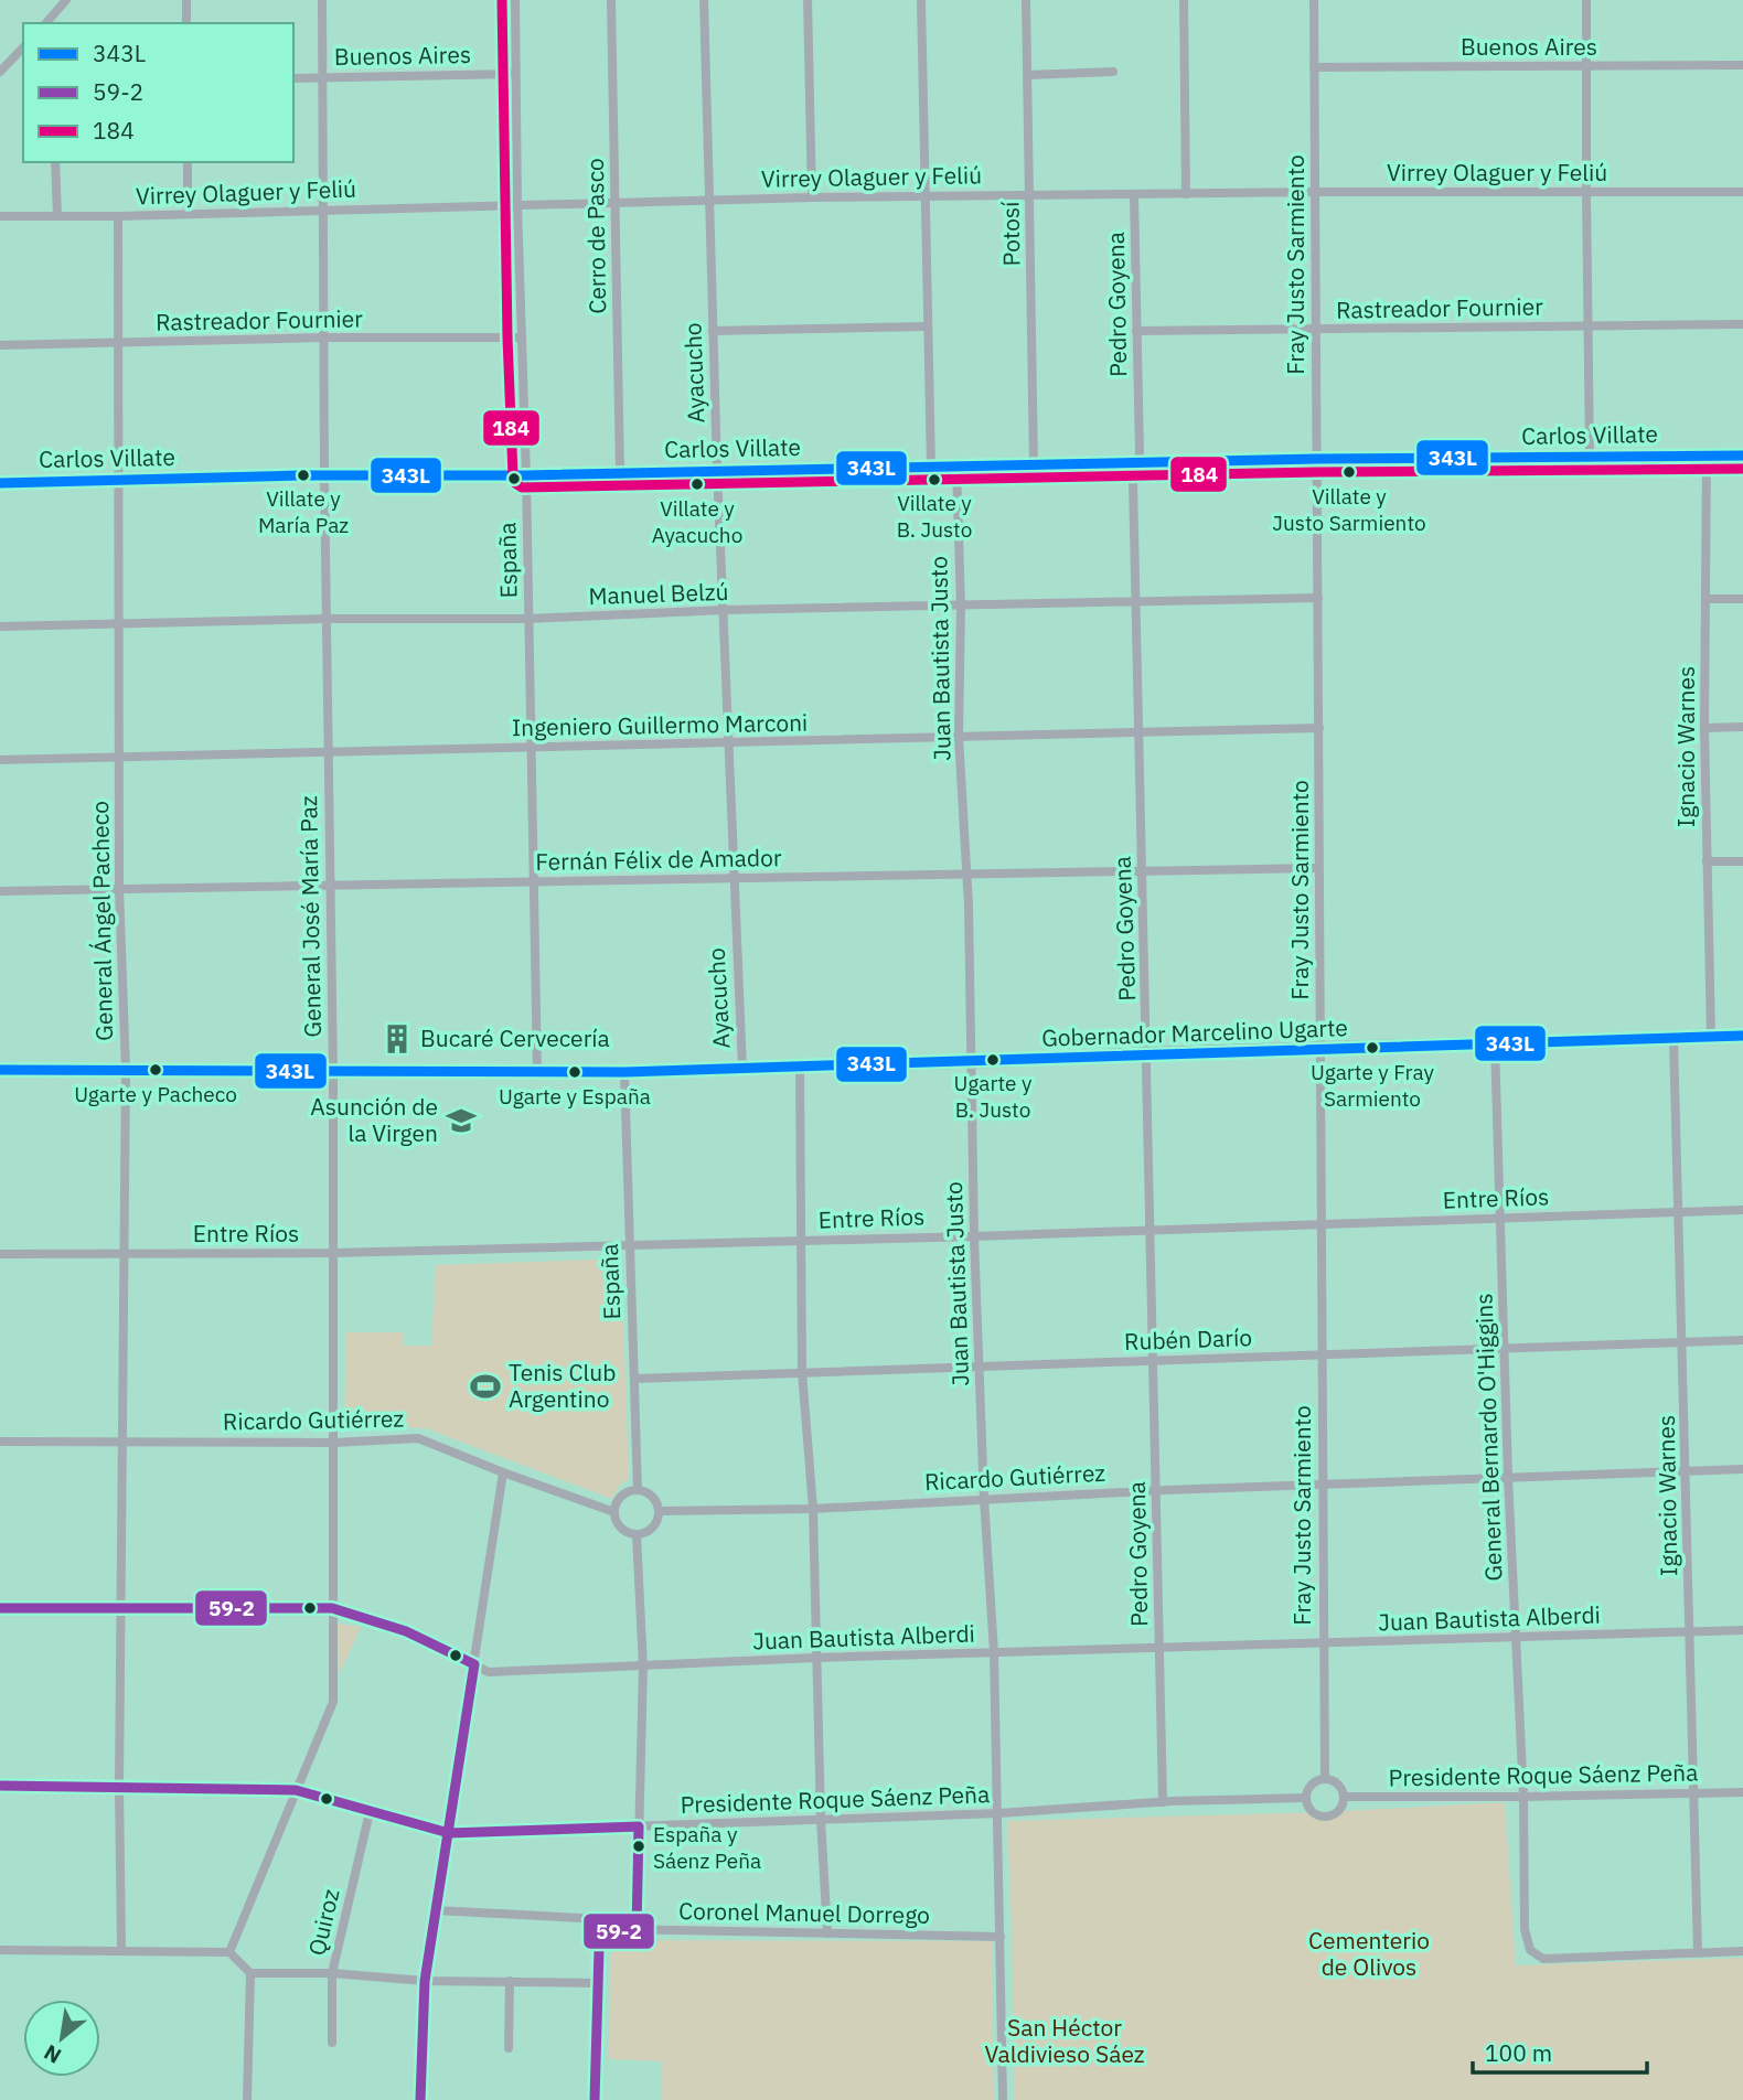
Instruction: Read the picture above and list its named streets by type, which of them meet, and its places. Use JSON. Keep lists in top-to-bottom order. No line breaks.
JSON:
{"streets":{"street":["Buenos Aires","Virrey Olaguer y Feliú","Potosí","Cerro de Pasco","Fray Justo Sarmiento","Pedro Goyena","Rastreador Fournier","Ayacucho","Carlos Villate","España","Manuel Belzú","Juan Bautista Justo","Ingeniero Guillermo Marconi","Ignacio Warnes","Fernán Félix de Amador","General José María Paz","General Ángel Pacheco","Gobernador Marcelino Ugarte","Entre Ríos","Rubén Darío","Ricardo Gutiérrez","General Bernardo O'Higgins","Juan Bautista Alberdi","Presidente Roque Sáenz Peña","Coronel Manuel Dorrego","Quiroz"]},"crossings":[["Buenos Aires","Fray Justo Sarmiento"],["Buenos Aires","España"],["Buenos Aires","General José María Paz"],["Virrey Olaguer y Feliú","Potosí"],["Virrey Olaguer y Feliú","Cerro de Pasco"],["Virrey Olaguer y Feliú","Fray Justo Sarmiento"],["Virrey Olaguer y Feliú","Pedro Goyena"],["Virrey Olaguer y Feliú","Ayacucho"],["Virrey Olaguer y Feliú","España"],["Virrey Olaguer y Feliú","General José María Paz"],["Virrey Olaguer y Feliú","General Ángel Pacheco"],["Potosí","Carlos Villate"],["Cerro de Pasco","Carlos Villate"],["Fray Justo Sarmiento","Rastreador Fournier"],["Fray Justo Sarmiento","Carlos Villate"],["Fray Justo Sarmiento","Manuel Belzú"],["Fray Justo Sarmiento","Ingeniero Guillermo Marconi"],["Fray Justo Sarmiento","Fernán Félix de Amador"],["Fray Justo Sarmiento","Gobernador Marcelino Ugarte"],["Fray Justo Sarmiento","Entre Ríos"],["Fray Justo Sarmiento","Rubén Darío"],["Fray Justo Sarmiento","Ricardo Gutiérrez"],["Fray Justo Sarmiento","Juan Bautista Alberdi"],["Fray Justo Sarmiento","Presidente Roque Sáenz Peña"],["Pedro Goyena","Rastreador Fournier"],["Pedro Goyena","Carlos Villate"],["Pedro Goyena","Manuel Belzú"],["Pedro Goyena","Ingeniero Guillermo Marconi"],["Pedro Goyena","Fernán Félix de Amador"],["Pedro Goyena","Gobernador Marcelino Ugarte"],["Pedro Goyena","Entre Ríos"],["Pedro Goyena","Rubén Darío"],["Pedro Goyena","Ricardo Gutiérrez"],["Pedro Goyena","Juan Bautista Alberdi"],["Pedro Goyena","Presidente Roque Sáenz Peña"],["Rastreador Fournier","España"],["Rastreador Fournier","General José María Paz"],["Rastreador Fournier","General Ángel Pacheco"],["Ayacucho","Carlos Villate"],["Ayacucho","Manuel Belzú"],["Ayacucho","Ingeniero Guillermo Marconi"],["Ayacucho","Fernán Félix de Amador"],["Ayacucho","Gobernador Marcelino Ugarte"],["Carlos Villate","España"],["Carlos Villate","Juan Bautista Justo"],["Carlos Villate","Ignacio Warnes"],["Carlos Villate","General José María Paz"],["Carlos Villate","General Ángel Pacheco"],["España","Manuel Belzú"],["España","Ingeniero Guillermo Marconi"],["España","Fernán Félix de Amador"],["España","Gobernador Marcelino Ugarte"],["España","Entre Ríos"],["España","Rubén Darío"],["España","Ricardo Gutiérrez"],["Manuel Belzú","Juan Bautista Justo"],["Manuel Belzú","General José María Paz"],["Manuel Belzú","General Ángel Pacheco"],["Juan Bautista Justo","Ingeniero Guillermo Marconi"],["Juan Bautista Justo","Fernán Félix de Amador"],["Juan Bautista Justo","Gobernador Marcelino Ugarte"],["Juan Bautista Justo","Entre Ríos"],["Juan Bautista Justo","Rubén Darío"],["Juan Bautista Justo","Ricardo Gutiérrez"],["Juan Bautista Justo","Juan Bautista Alberdi"],["Juan Bautista Justo","Presidente Roque Sáenz Peña"],["Juan Bautista Justo","Coronel Manuel Dorrego"],["Ingeniero Guillermo Marconi","General José María Paz"],["Ingeniero Guillermo Marconi","General Ángel Pacheco"],["Ignacio Warnes","Gobernador Marcelino Ugarte"],["Ignacio Warnes","Entre Ríos"],["Ignacio Warnes","Rubén Darío"],["Ignacio Warnes","Ricardo Gutiérrez"],["Ignacio Warnes","General Bernardo O'Higgins"],["Ignacio Warnes","Juan Bautista Alberdi"],["Ignacio Warnes","Presidente Roque Sáenz Peña"],["Fernán Félix de Amador","General José María Paz"],["Fernán Félix de Amador","General Ángel Pacheco"],["General José María Paz","Gobernador Marcelino Ugarte"],["General José María Paz","Entre Ríos"],["General José María Paz","Ricardo Gutiérrez"],["General José María Paz","Juan Bautista Alberdi"],["General José María Paz","Presidente Roque Sáenz Peña"],["General Ángel Pacheco","Gobernador Marcelino Ugarte"],["General Ángel Pacheco","Entre Ríos"],["General Ángel Pacheco","Ricardo Gutiérrez"],["General Ángel Pacheco","Juan Bautista Alberdi"],["General Ángel Pacheco","Presidente Roque Sáenz Peña"],["Gobernador Marcelino Ugarte","General Bernardo O'Higgins"],["Entre Ríos","General Bernardo O'Higgins"],["Rubén Darío","General Bernardo O'Higgins"],["Ricardo Gutiérrez","General Bernardo O'Higgins"],["General Bernardo O'Higgins","Juan Bautista Alberdi"],["General Bernardo O'Higgins","Presidente Roque Sáenz Peña"],["Presidente Roque Sáenz Peña","Quiroz"]],"parks":["Cementerio de Olivos","San Héctor Valdivieso Sáez"],"places":{"other":["Villate y Justo Sarmiento","Villate y María Paz","Villate y B. Justo","Villate y Ayacucho","Ugarte y Fray Sarmiento","Ugarte y B. Justo","Ugarte y Pacheco","Ugarte y España","España y Sáenz Peña"],"building":["Bucaré Cervecería"],"school or university":["Asunción de la Virgen"],"sports":["Tenis Club Argentino"]},"lines":["transit line 184","transit line 343L","transit line 59-2"],"legend":["343L","59-2","184"],"scale_bar":"100 m","north":"bottom left"}
